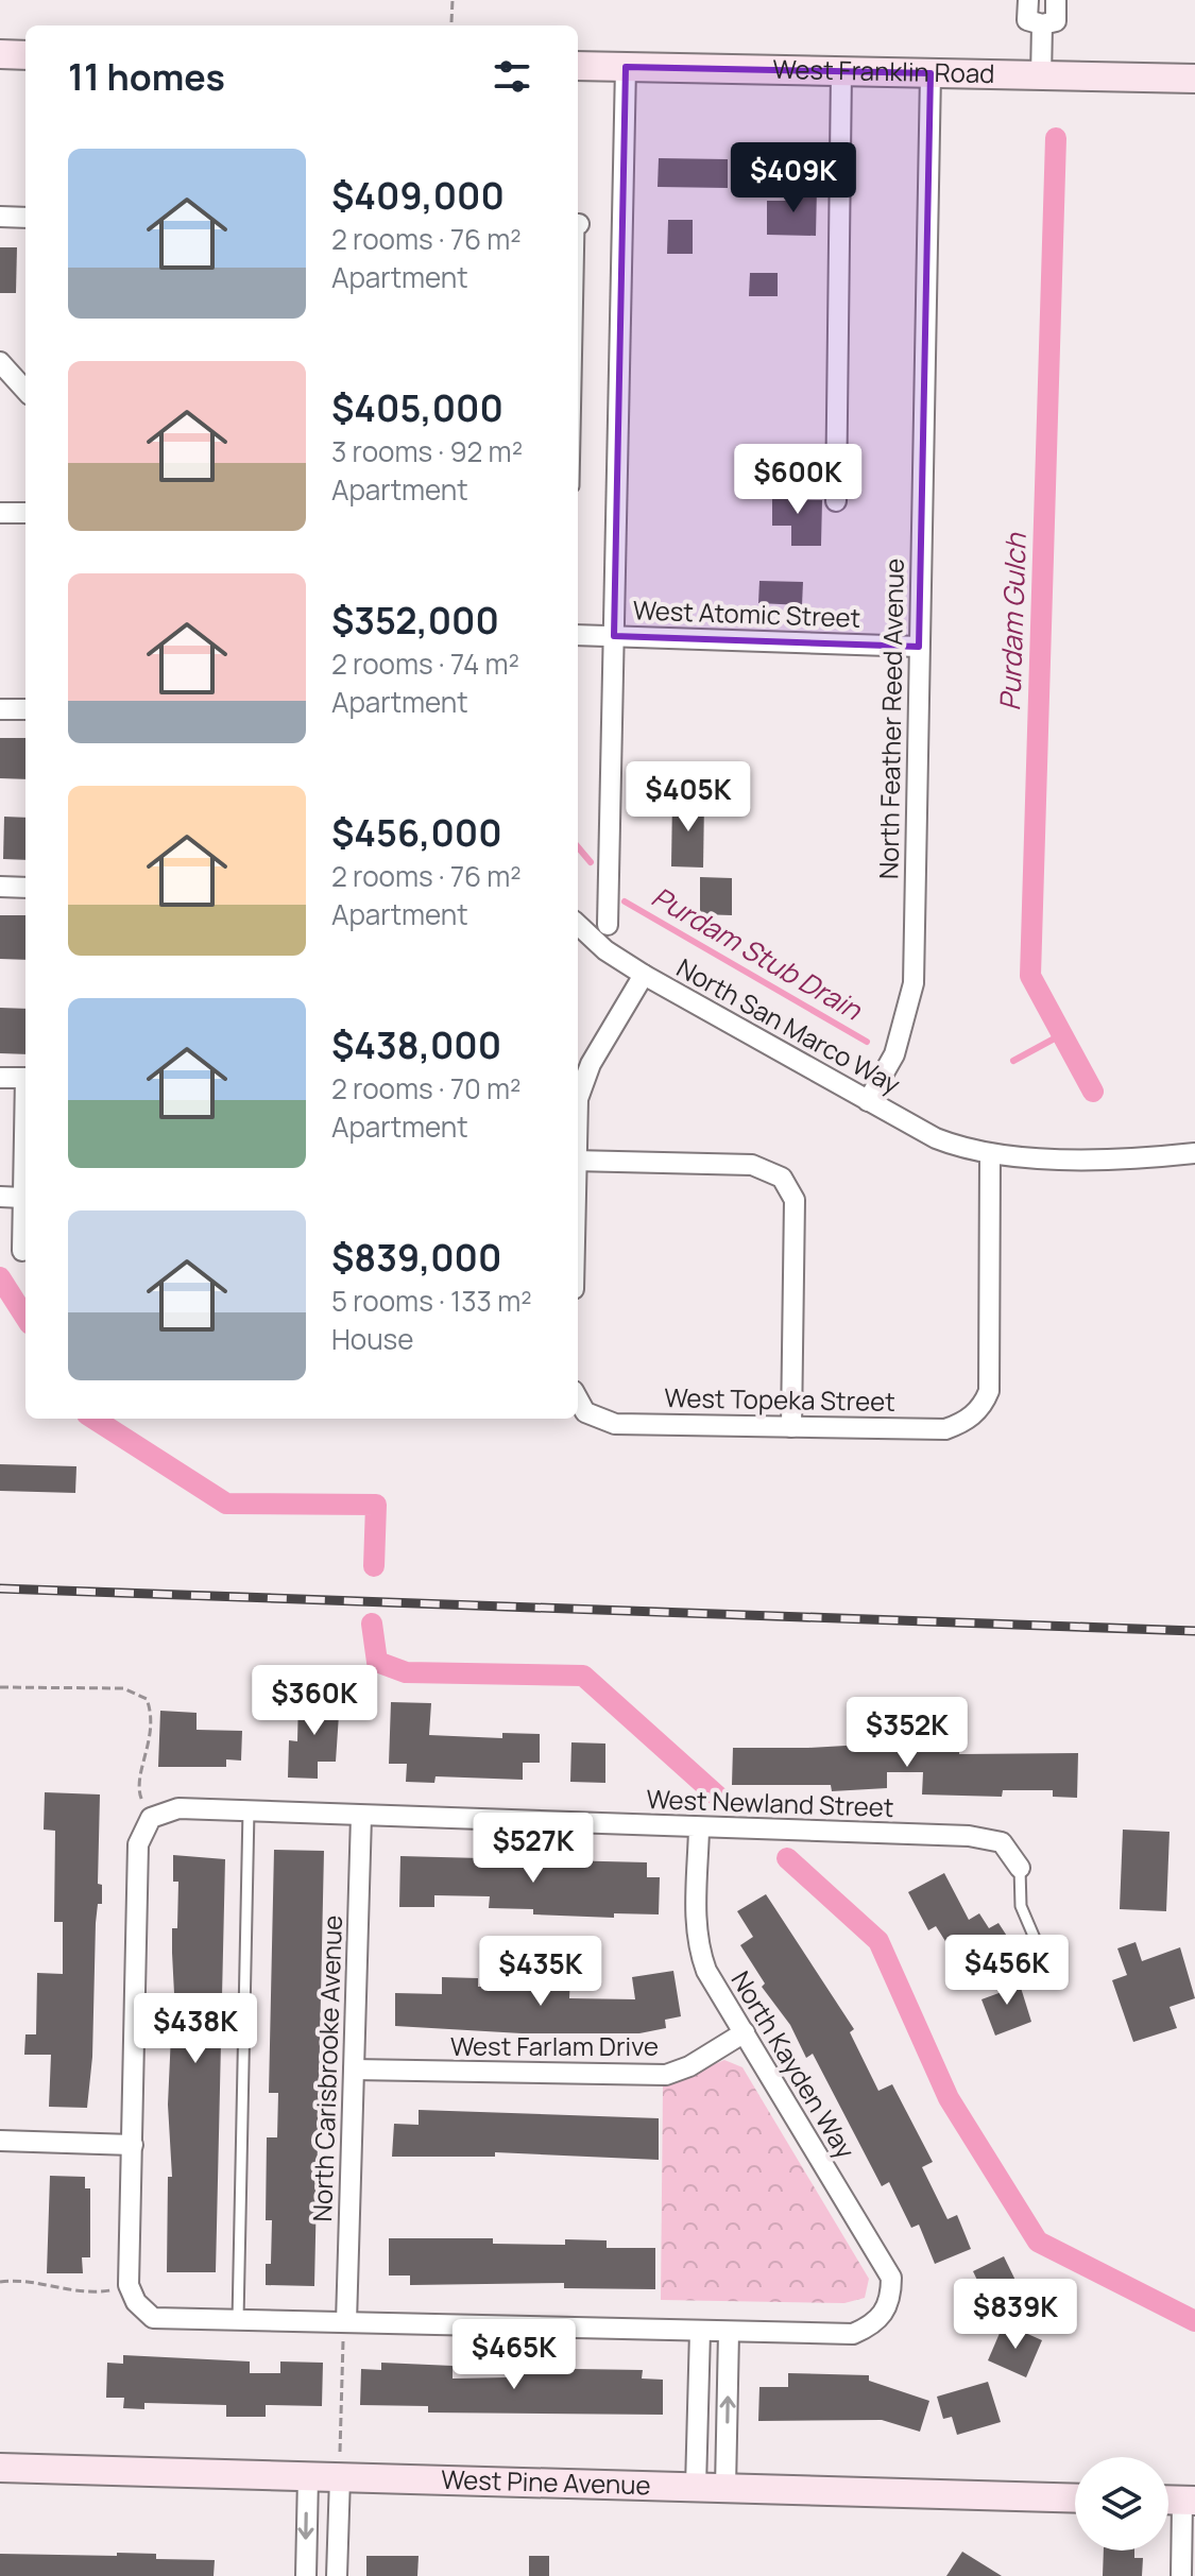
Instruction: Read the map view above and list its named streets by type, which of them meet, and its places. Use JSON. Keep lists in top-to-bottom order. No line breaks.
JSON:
{"streets":{"street":["West Franklin Road","West Atomic Street","North Feather Reed Avenue","North San Marco Way","West Topeka Street","West Newland Street","West Farlam Drive","North Kayden Way","North Carisbrooke Avenue","West Pine Avenue"]},"crossings":[["West Franklin Road","North Feather Reed Avenue"],["West Atomic Street","North Feather Reed Avenue"],["North Feather Reed Avenue","North San Marco Way"],["North San Marco Way","West Topeka Street"],["West Newland Street","North Kayden Way"],["West Newland Street","North Carisbrooke Avenue"],["West Farlam Drive","North Kayden Way"],["West Farlam Drive","North Carisbrooke Avenue"]],"water":["Purdam Gulch","Purdam Stub Drain"],"page":{"heading":"11 homes","list":[{"name":"$409,000","note":"2 rooms · 76 m² · Apartment"},{"name":"$405,000","note":"3 rooms · 92 m² · Apartment"},{"name":"$352,000","note":"2 rooms · 74 m² · Apartment"},{"name":"$456,000","note":"2 rooms · 76 m² · Apartment"},{"name":"$438,000","note":"2 rooms · 70 m² · Apartment"},{"name":"$839,000","note":"5 rooms · 133 m² · House"}],"price":["$409K","$600K","$405K","$360K","$352K","$527K","$456K","$435K","$438K","$839K","$465K"]}}
